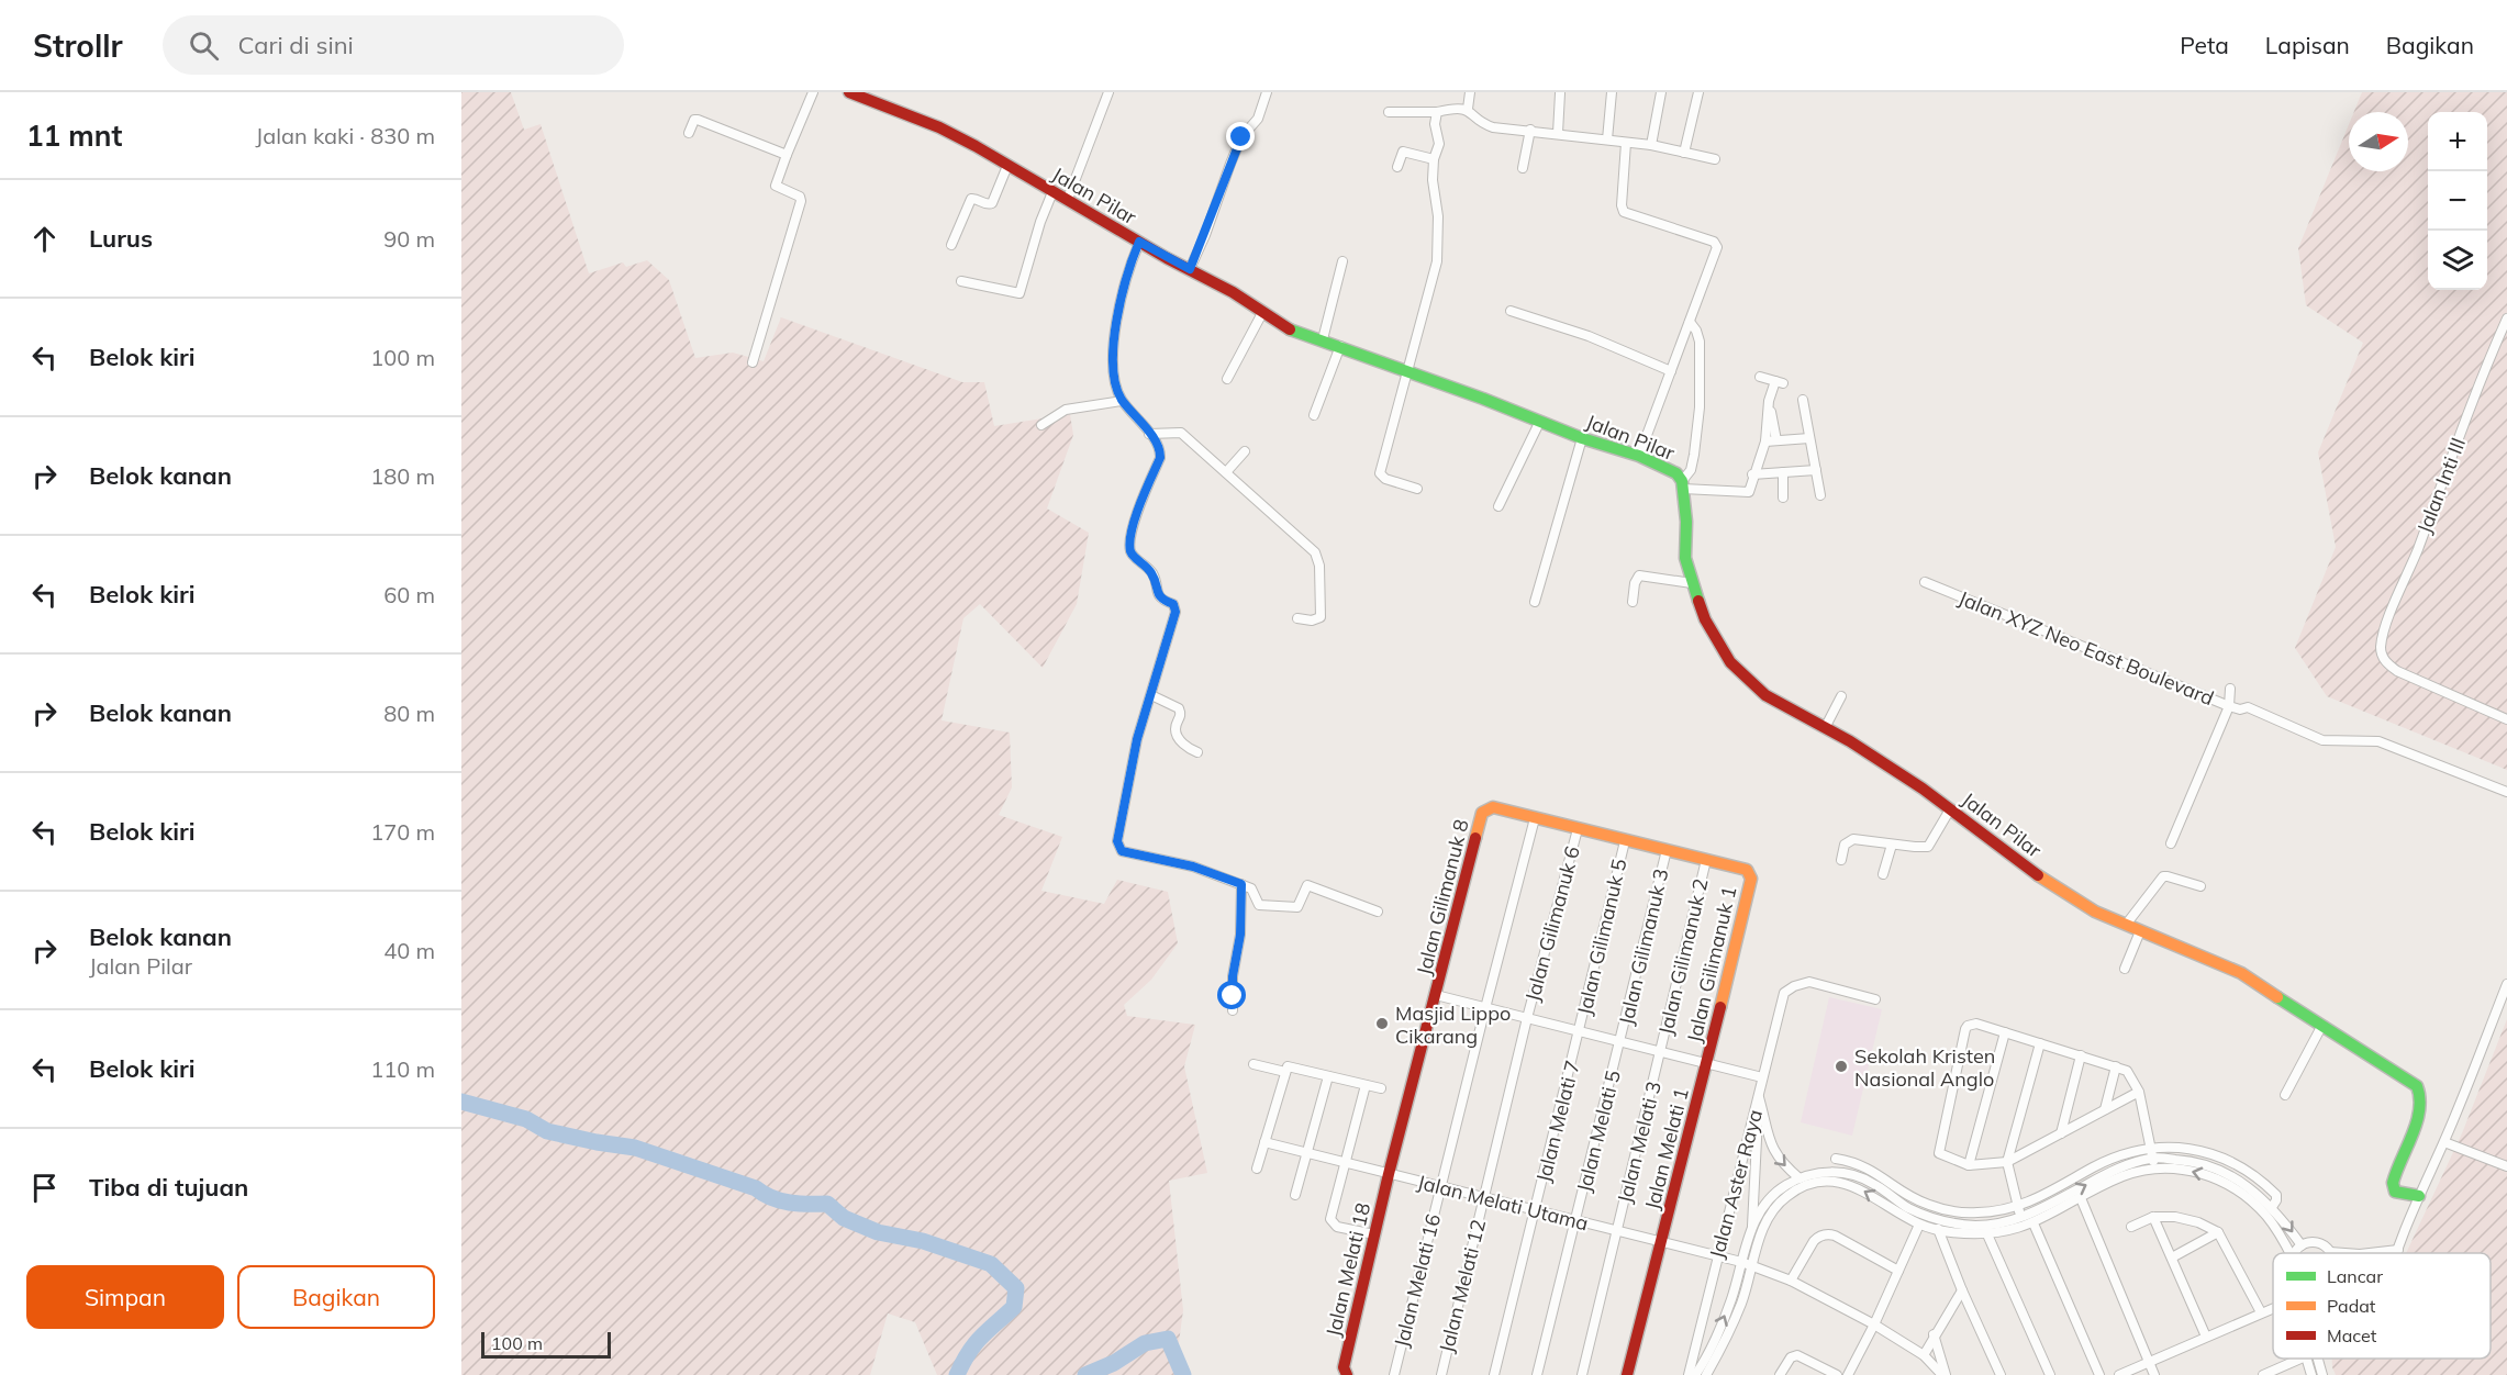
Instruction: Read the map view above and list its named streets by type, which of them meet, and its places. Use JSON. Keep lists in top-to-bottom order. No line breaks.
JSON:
{"streets":{"street":["Jalan Pilar","Jalan Inti III","Jalan XYZ Neo East Boulevard","Jalan Gilimanuk 8","Jalan Gilimanuk 6","Jalan Gilimanuk 5","Jalan Gilimanuk 3","Jalan Gilimanuk 2","Jalan Gilimanuk 1","Jalan Melati 7","Jalan Melati 5","Jalan Melati 3","Jalan Melati 1","Jalan Aster Raya","Jalan Melati Utama","Jalan Melati 18","Jalan Melati 16","Jalan Melati 12"]},"crossings":[["Jalan Gilimanuk 8","Jalan Melati Utama"],["Jalan Gilimanuk 8","Jalan Melati 18"],["Jalan Gilimanuk 8","Jalan Melati 16"],["Jalan Gilimanuk 6","Jalan Melati Utama"],["Jalan Gilimanuk 6","Jalan Melati 12"],["Jalan Gilimanuk 5","Jalan Melati 7"],["Jalan Gilimanuk 3","Jalan Melati 5"],["Jalan Gilimanuk 2","Jalan Gilimanuk 1"],["Jalan Gilimanuk 2","Jalan Melati 3"],["Jalan Gilimanuk 1","Jalan Melati 1"],["Jalan Melati 7","Jalan Melati Utama"],["Jalan Melati 5","Jalan Melati Utama"],["Jalan Melati 3","Jalan Melati Utama"],["Jalan Melati 1","Jalan Melati Utama"],["Jalan Aster Raya","Jalan Melati Utama"],["Jalan Melati Utama","Jalan Melati 18"],["Jalan Melati Utama","Jalan Melati 16"],["Jalan Melati Utama","Jalan Melati 12"]],"places":["Masjid Lippo Cikarang","Sekolah Kristen Nasional Anglo"],"legend":["Lancar","Padat","Macet"],"scale_bar":"100 m","north":"right","page":{"header":"Strollr","search":"Cari di sini","nav":["Peta","Lapisan","Bagikan"],"heading":["11 mnt","Jalan kaki · 830 m"],"map_buttons":["+","−"],"list":[["Lurus","90 m"],["Belok kiri","100 m"],["Belok kanan","180 m"],["Belok kiri","60 m"],["Belok kanan","80 m"],["Belok kiri","170 m"],["Belok kanan","Jalan Pilar","40 m"],["Belok kiri","110 m"],"Tiba di tujuan"],"buttons":["Simpan","Bagikan"],"scale":"100 m"}}
